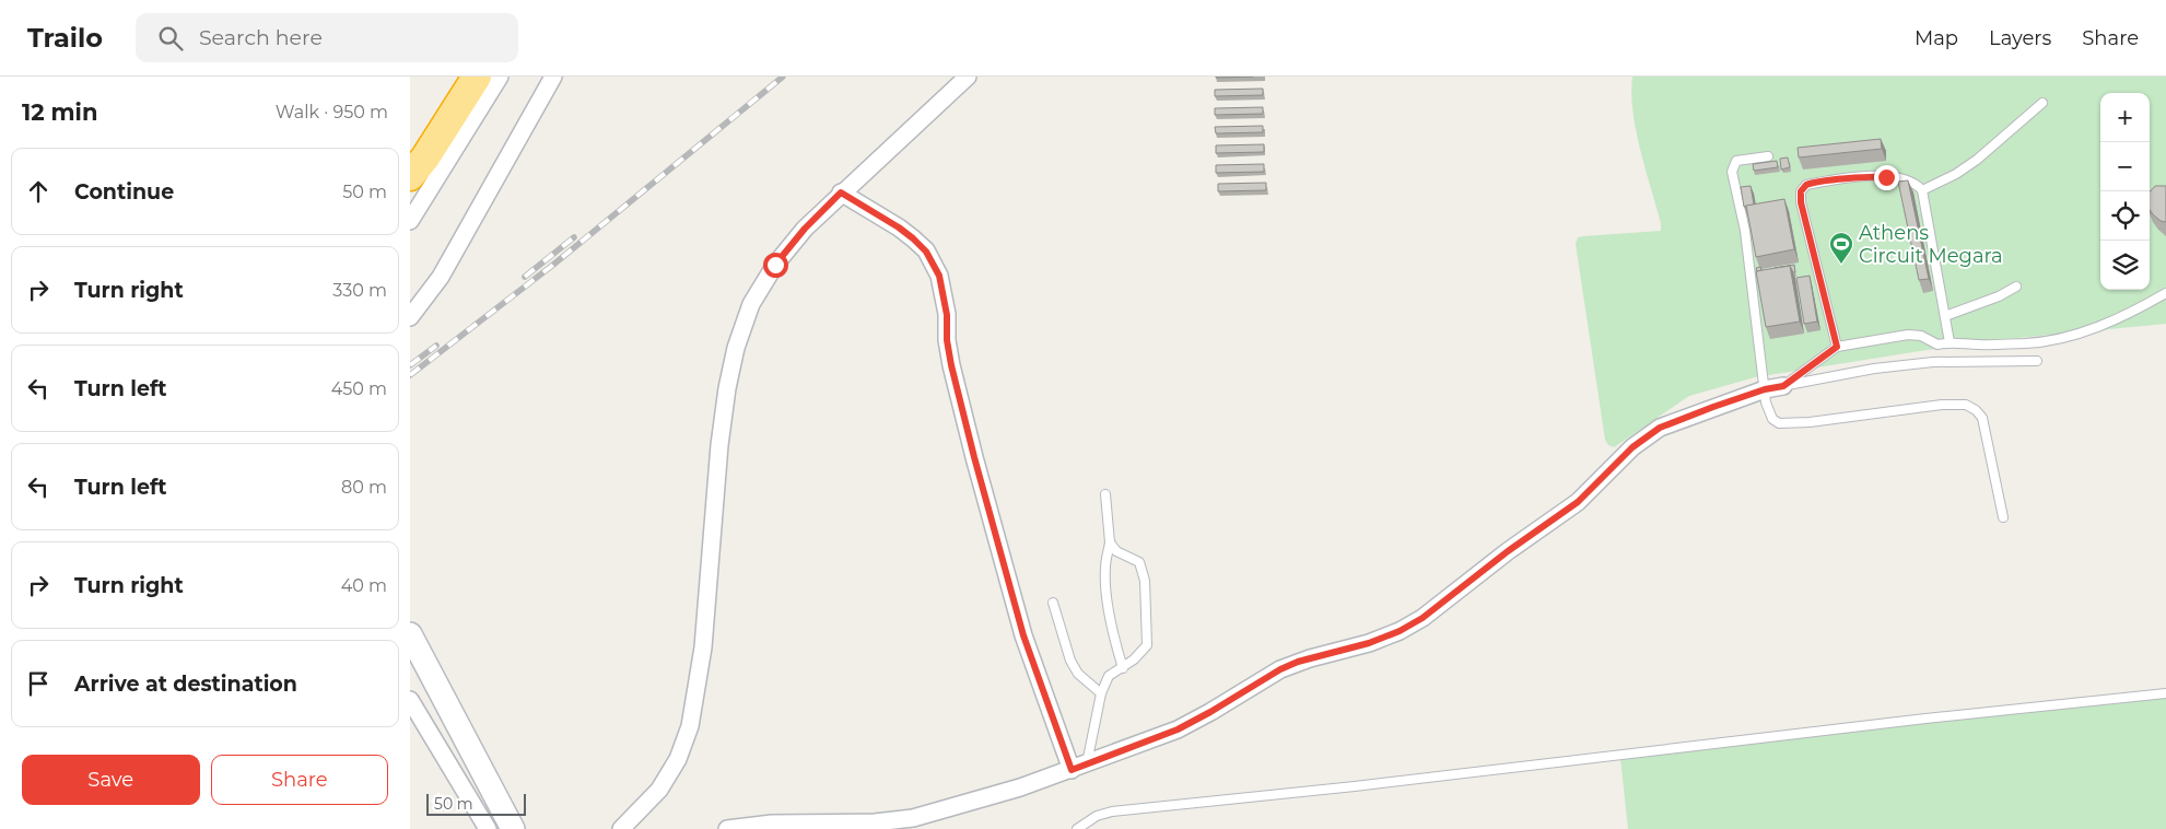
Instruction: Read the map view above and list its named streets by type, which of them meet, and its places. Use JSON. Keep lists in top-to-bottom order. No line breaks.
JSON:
{"places":{"sports":["Athens Circuit Megara"]},"scale_bar":"50 m","page":{"header":"Trailo","search":"Search here","nav":["Map","Layers","Share"],"heading":["12 min","Walk · 950 m"],"map_buttons":["+","−"],"list":[["Continue","50 m"],["Turn right","330 m"],["Turn left","450 m"],["Turn left","80 m"],["Turn right","40 m"],"Arrive at destination"],"buttons":["Save","Share"],"scale":"50 m"}}
